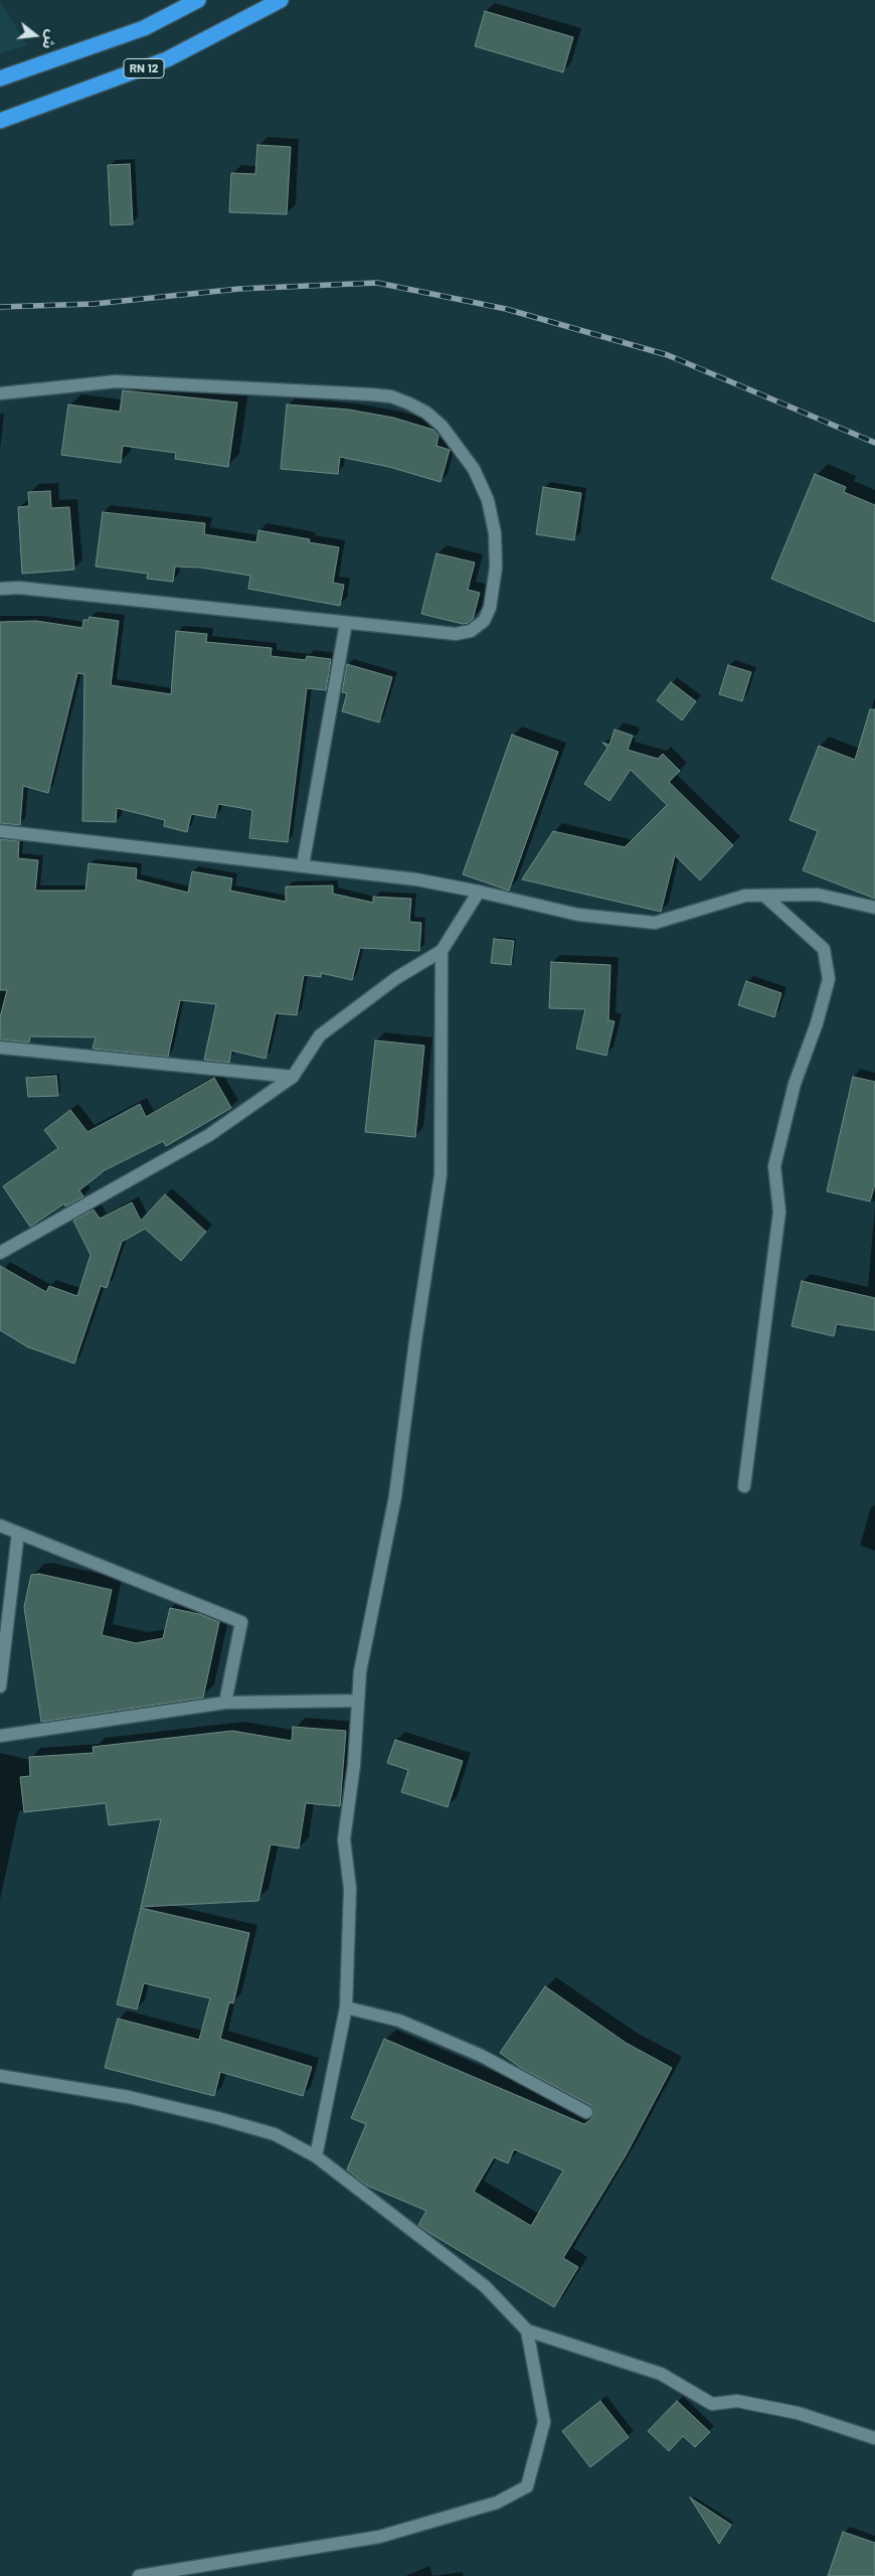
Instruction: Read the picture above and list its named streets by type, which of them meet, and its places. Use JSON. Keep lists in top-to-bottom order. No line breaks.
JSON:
{"streets":{"highway":["RN 12"]},"north":"right"}
